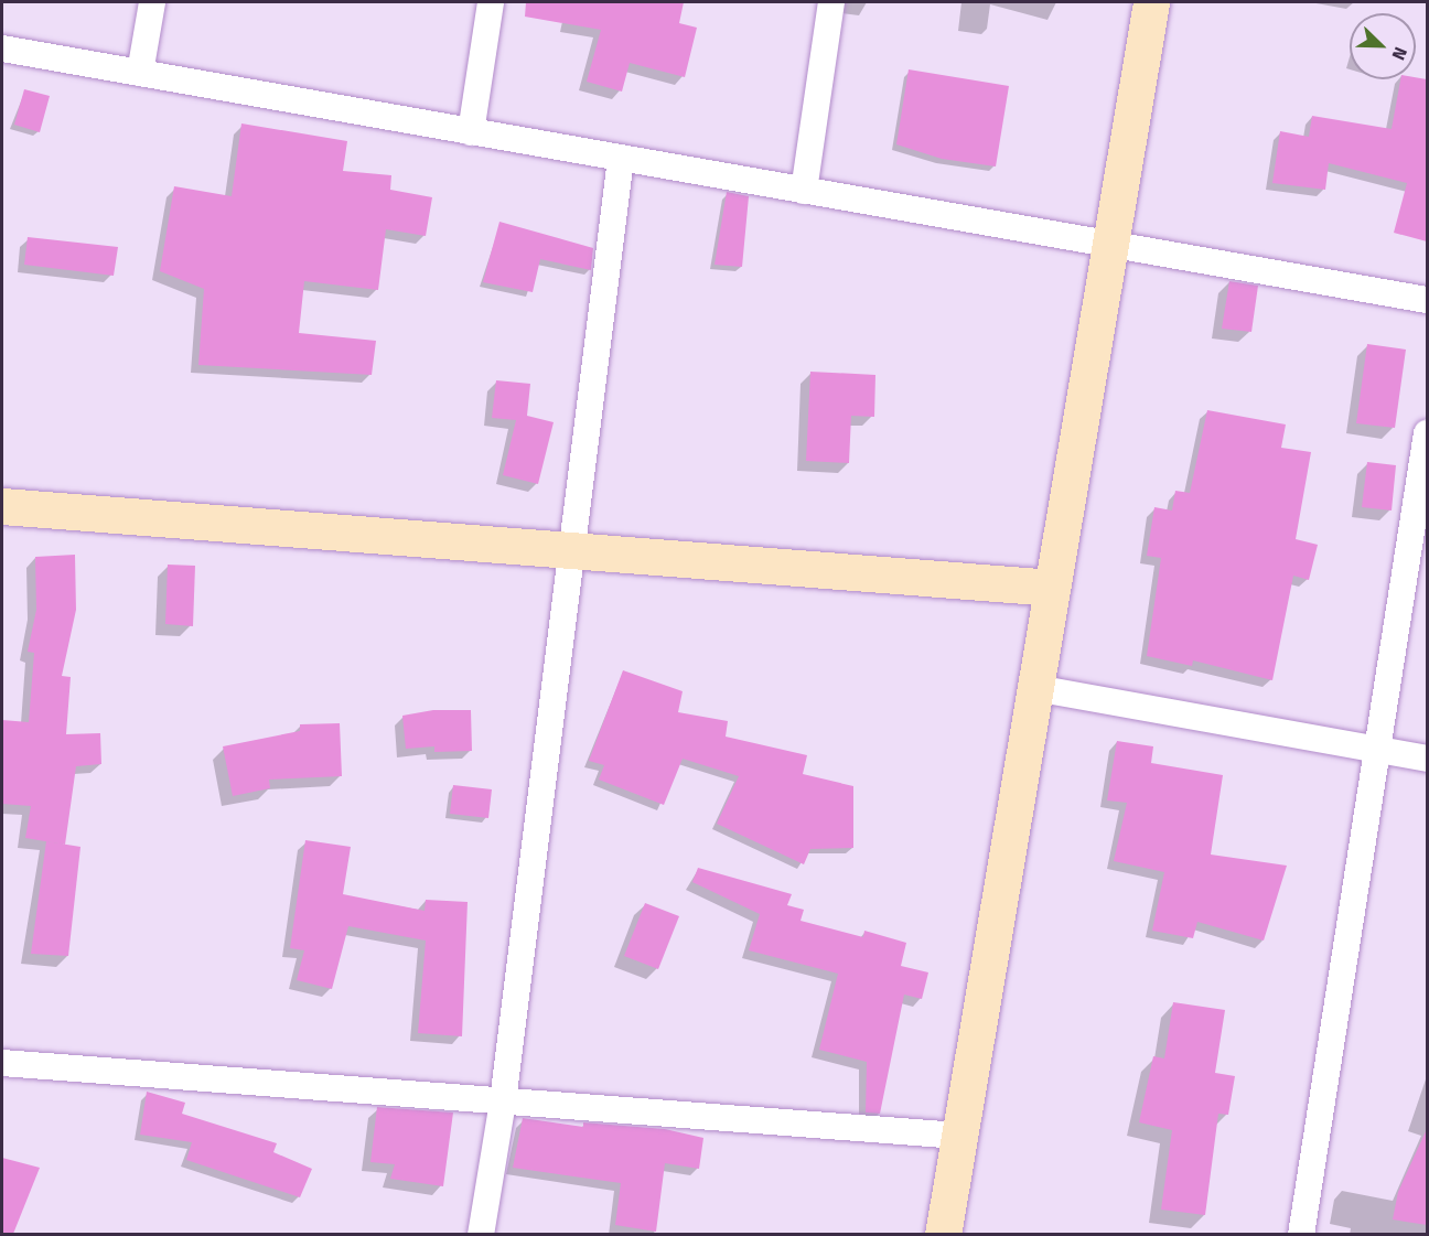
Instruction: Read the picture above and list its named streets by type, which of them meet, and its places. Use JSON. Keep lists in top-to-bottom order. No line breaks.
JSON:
{"north":"bottom right"}
